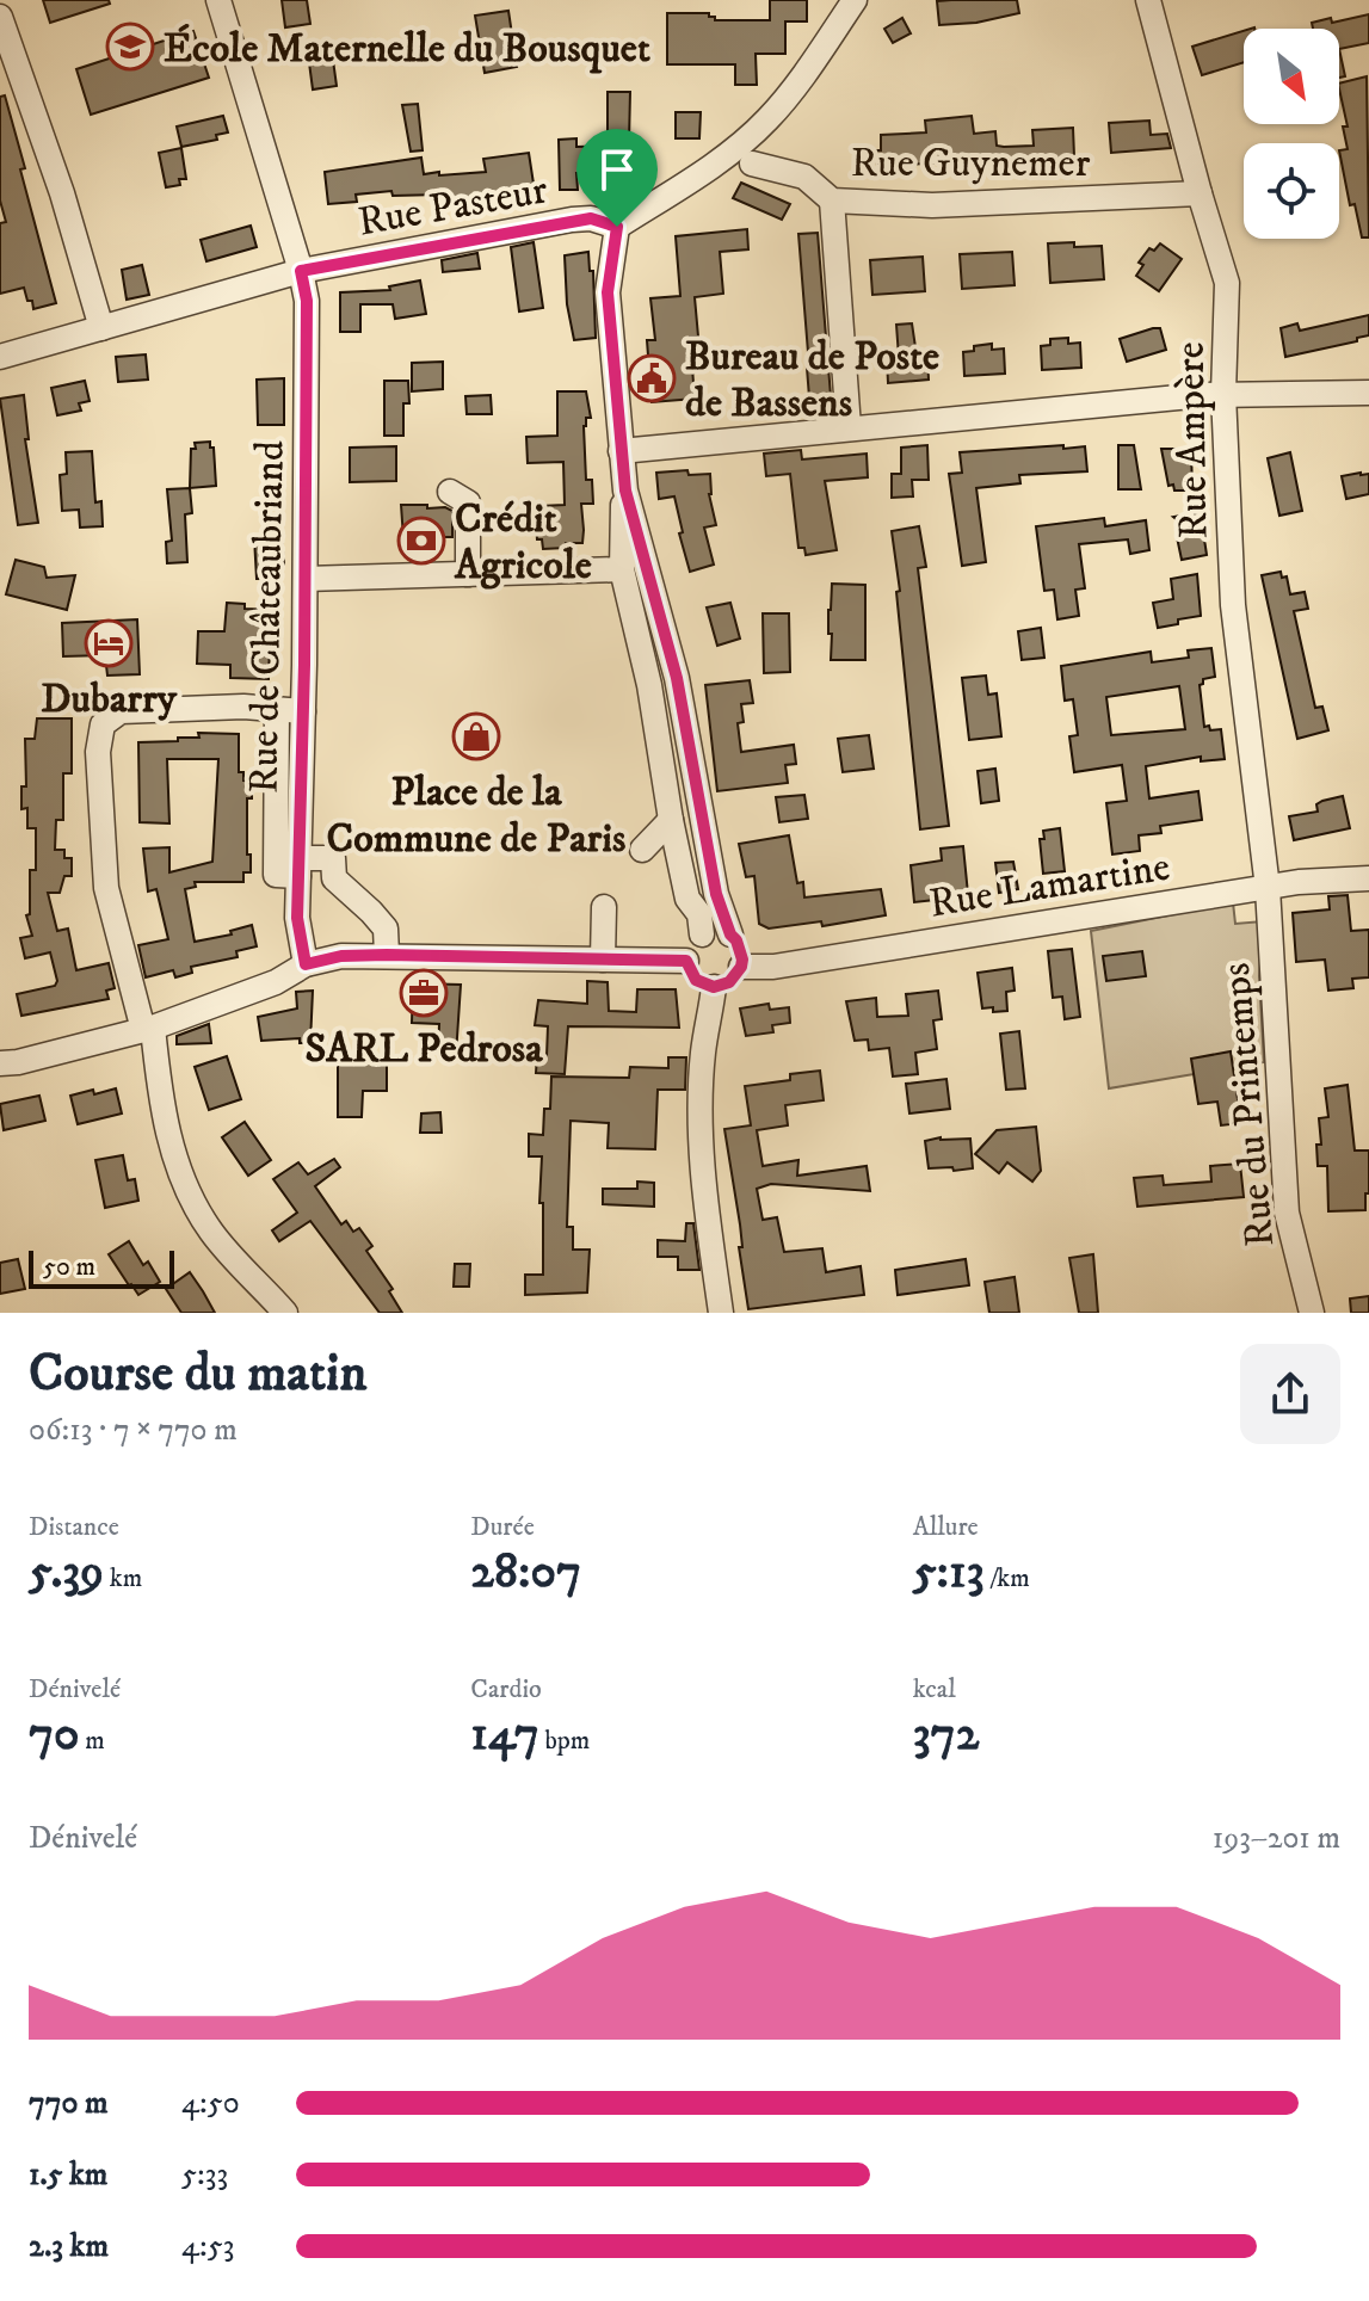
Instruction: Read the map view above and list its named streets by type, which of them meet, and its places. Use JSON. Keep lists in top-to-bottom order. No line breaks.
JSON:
{"streets":{"street":["Rue Guynemer","Rue Pasteur","Rue Ampère","Rue de Châteaubriand","Rue Lamartine","Rue du Printemps"]},"crossings":[["Rue Guynemer","Rue Ampère"],["Rue Pasteur","Rue de Châteaubriand"],["Rue Ampère","Rue Lamartine"],["Rue Ampère","Rue du Printemps"],["Rue Lamartine","Rue du Printemps"]],"places":{"school or university":["École Maternelle du Bousquet"],"public building":["Bureau de Poste de Bassens"],"bank":["Crédit Agricole"],"hotel":["Dubarry"],"shop":["Place de la Commune de Paris"],"office":["SARL Pedrosa"]},"scale_bar":"50 m","north":"bottom right","page":{"scale":"50 m","heading":["Course du matin","06:13 · 7 × 770 m"],"stats":[["Distance","5.39 km"],["Durée","28:07"],["Allure","5:13 /km"],["Dénivelé","70 m"],["Cardio","147 bpm"],["kcal","372"]],"chart":["Dénivelé","193–201 m"],"list":[{"name":"770 m","note":"4:50"},{"name":"1.5 km","note":"5:33"},{"name":"2.3 km","note":"4:53"}]}}
